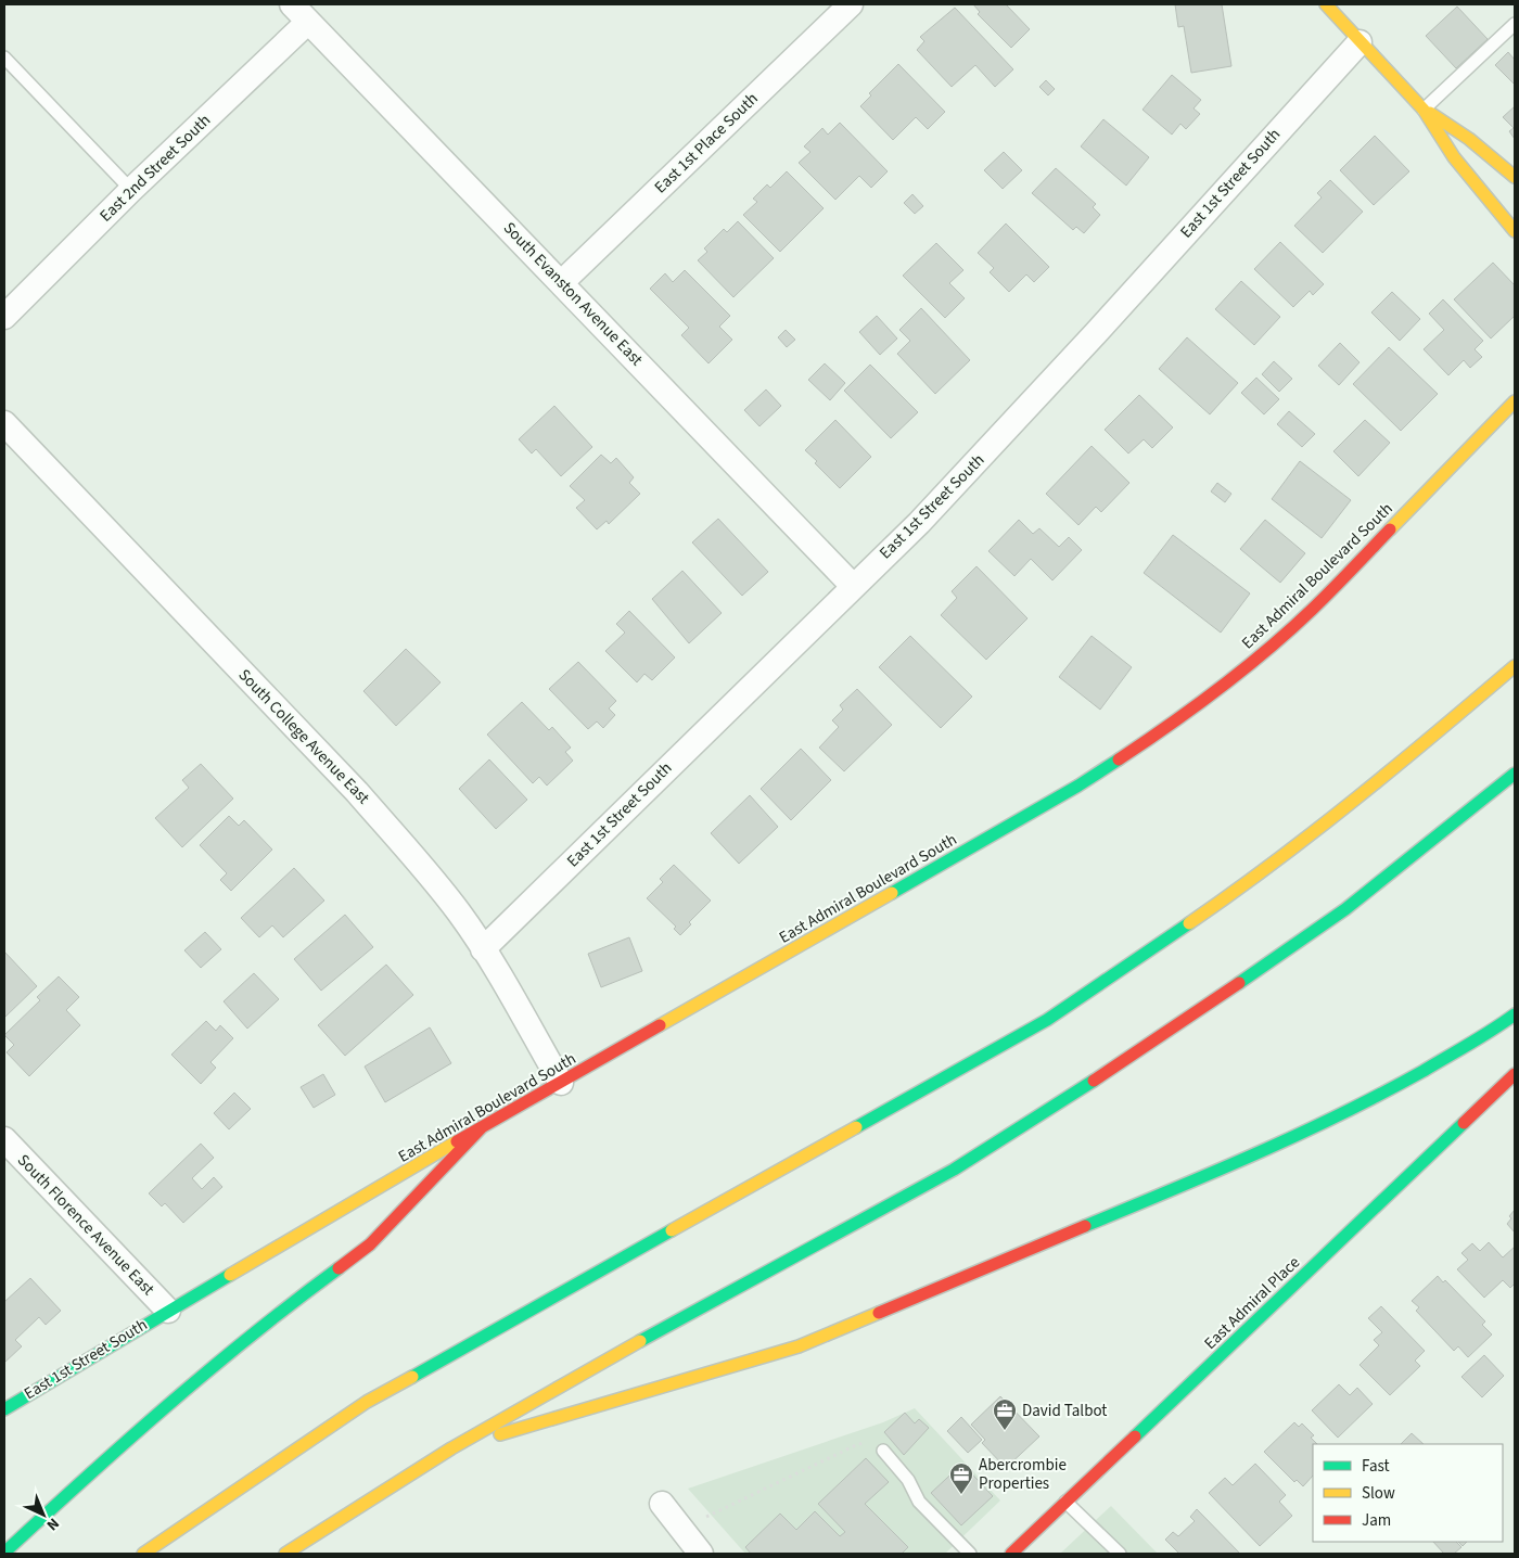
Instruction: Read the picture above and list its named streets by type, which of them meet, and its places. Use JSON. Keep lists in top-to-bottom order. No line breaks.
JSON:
{"streets":{"main road":["East 1st Street South","East Admiral Boulevard South","East Admiral Place"],"street":["East 1st Place South","East 2nd Street South","South Evanston Avenue East","South College Avenue East","South Florence Avenue East"]},"crossings":[["East 1st Place South","South Evanston Avenue East"],["East 2nd Street South","South Evanston Avenue East"],["East 1st Street South","South Evanston Avenue East"],["East 1st Street South","East Admiral Boulevard South"],["East 1st Street South","South College Avenue East"],["East 1st Street South","South Florence Avenue East"],["East Admiral Boulevard South","South College Avenue East"],["East Admiral Boulevard South","South Florence Avenue East"]],"places":{"office":["David Talbot","Abercrombie Properties"]},"legend":["Fast","Slow","Jam"],"north":"bottom right"}
